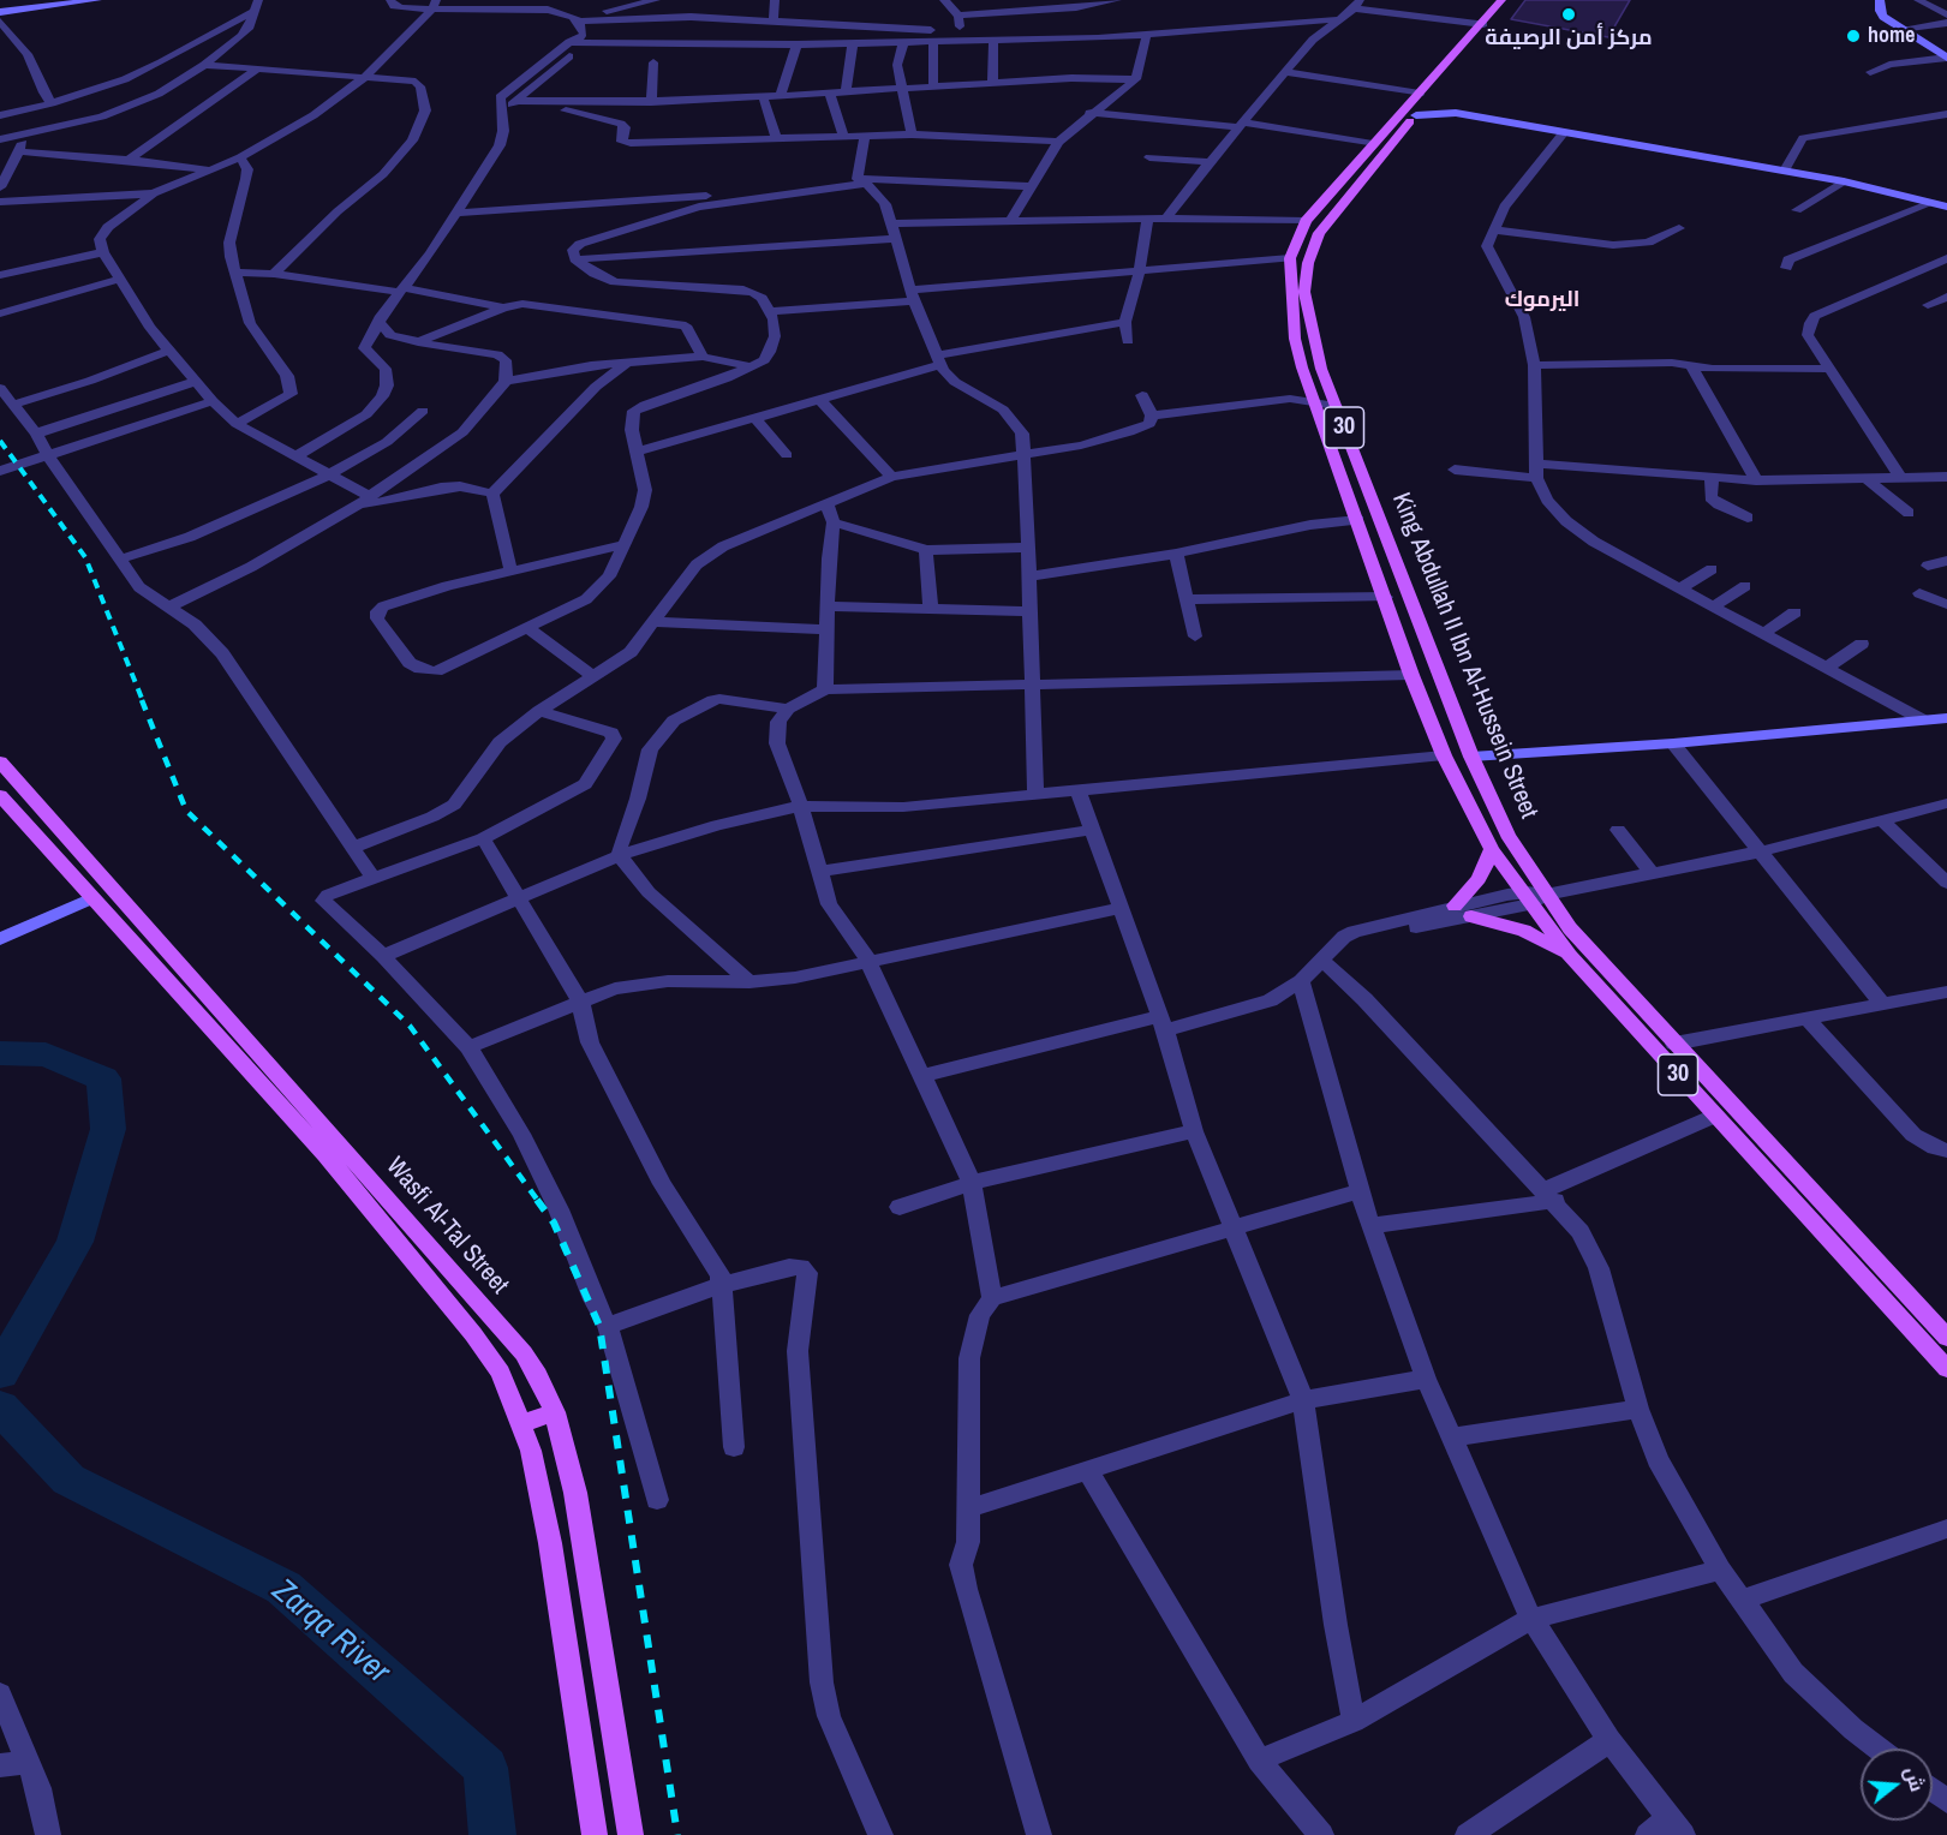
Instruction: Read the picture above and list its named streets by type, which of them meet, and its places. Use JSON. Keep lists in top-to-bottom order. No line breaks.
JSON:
{"streets":{"main road":["30","King Abdullah II Ibn Al-Hussein Street","Wasfi Al-Tal Street"]},"districts":["اليرموك"],"water":["Zarqa River"],"places":["مركز أمن الرصيفة","home"],"north":"right"}
